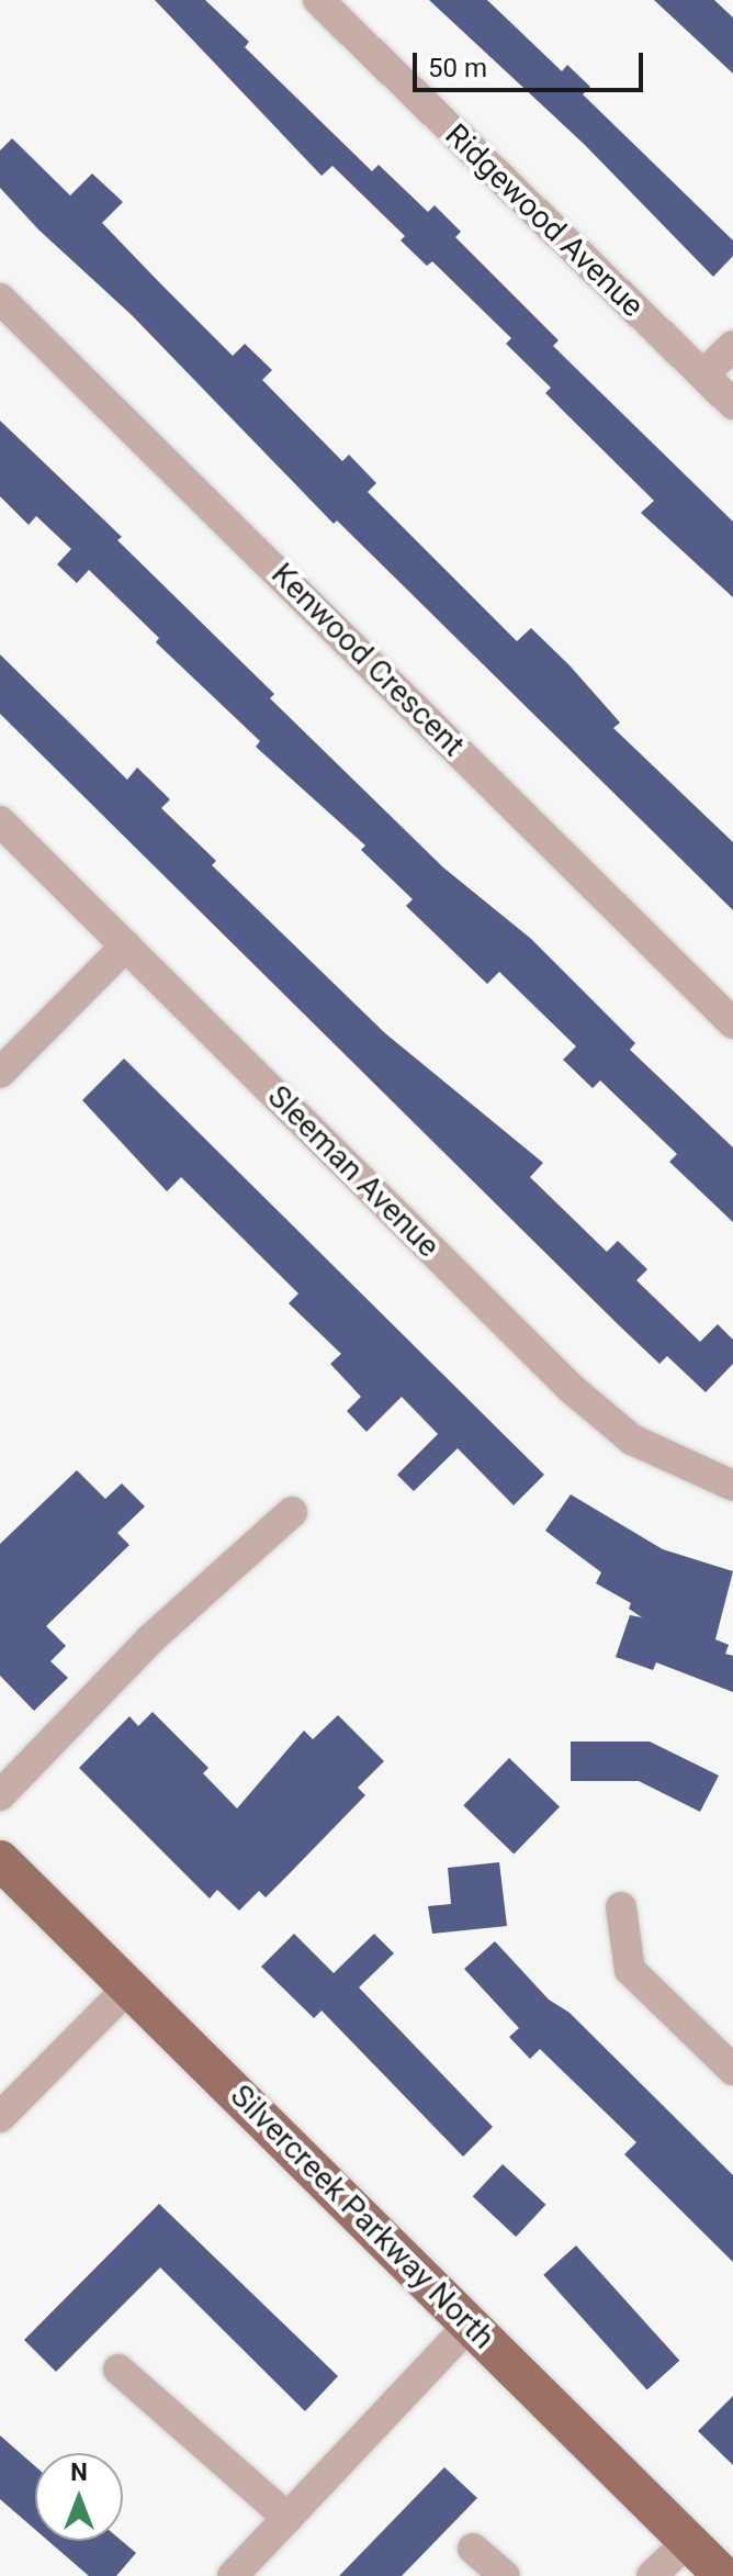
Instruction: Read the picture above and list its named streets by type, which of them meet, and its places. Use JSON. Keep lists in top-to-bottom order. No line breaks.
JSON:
{"streets":{"main road":["Silvercreek Parkway North"],"street":["Ridgewood Avenue","Kenwood Crescent","Sleeman Avenue"]},"scale_bar":"50 m","north":"top"}
